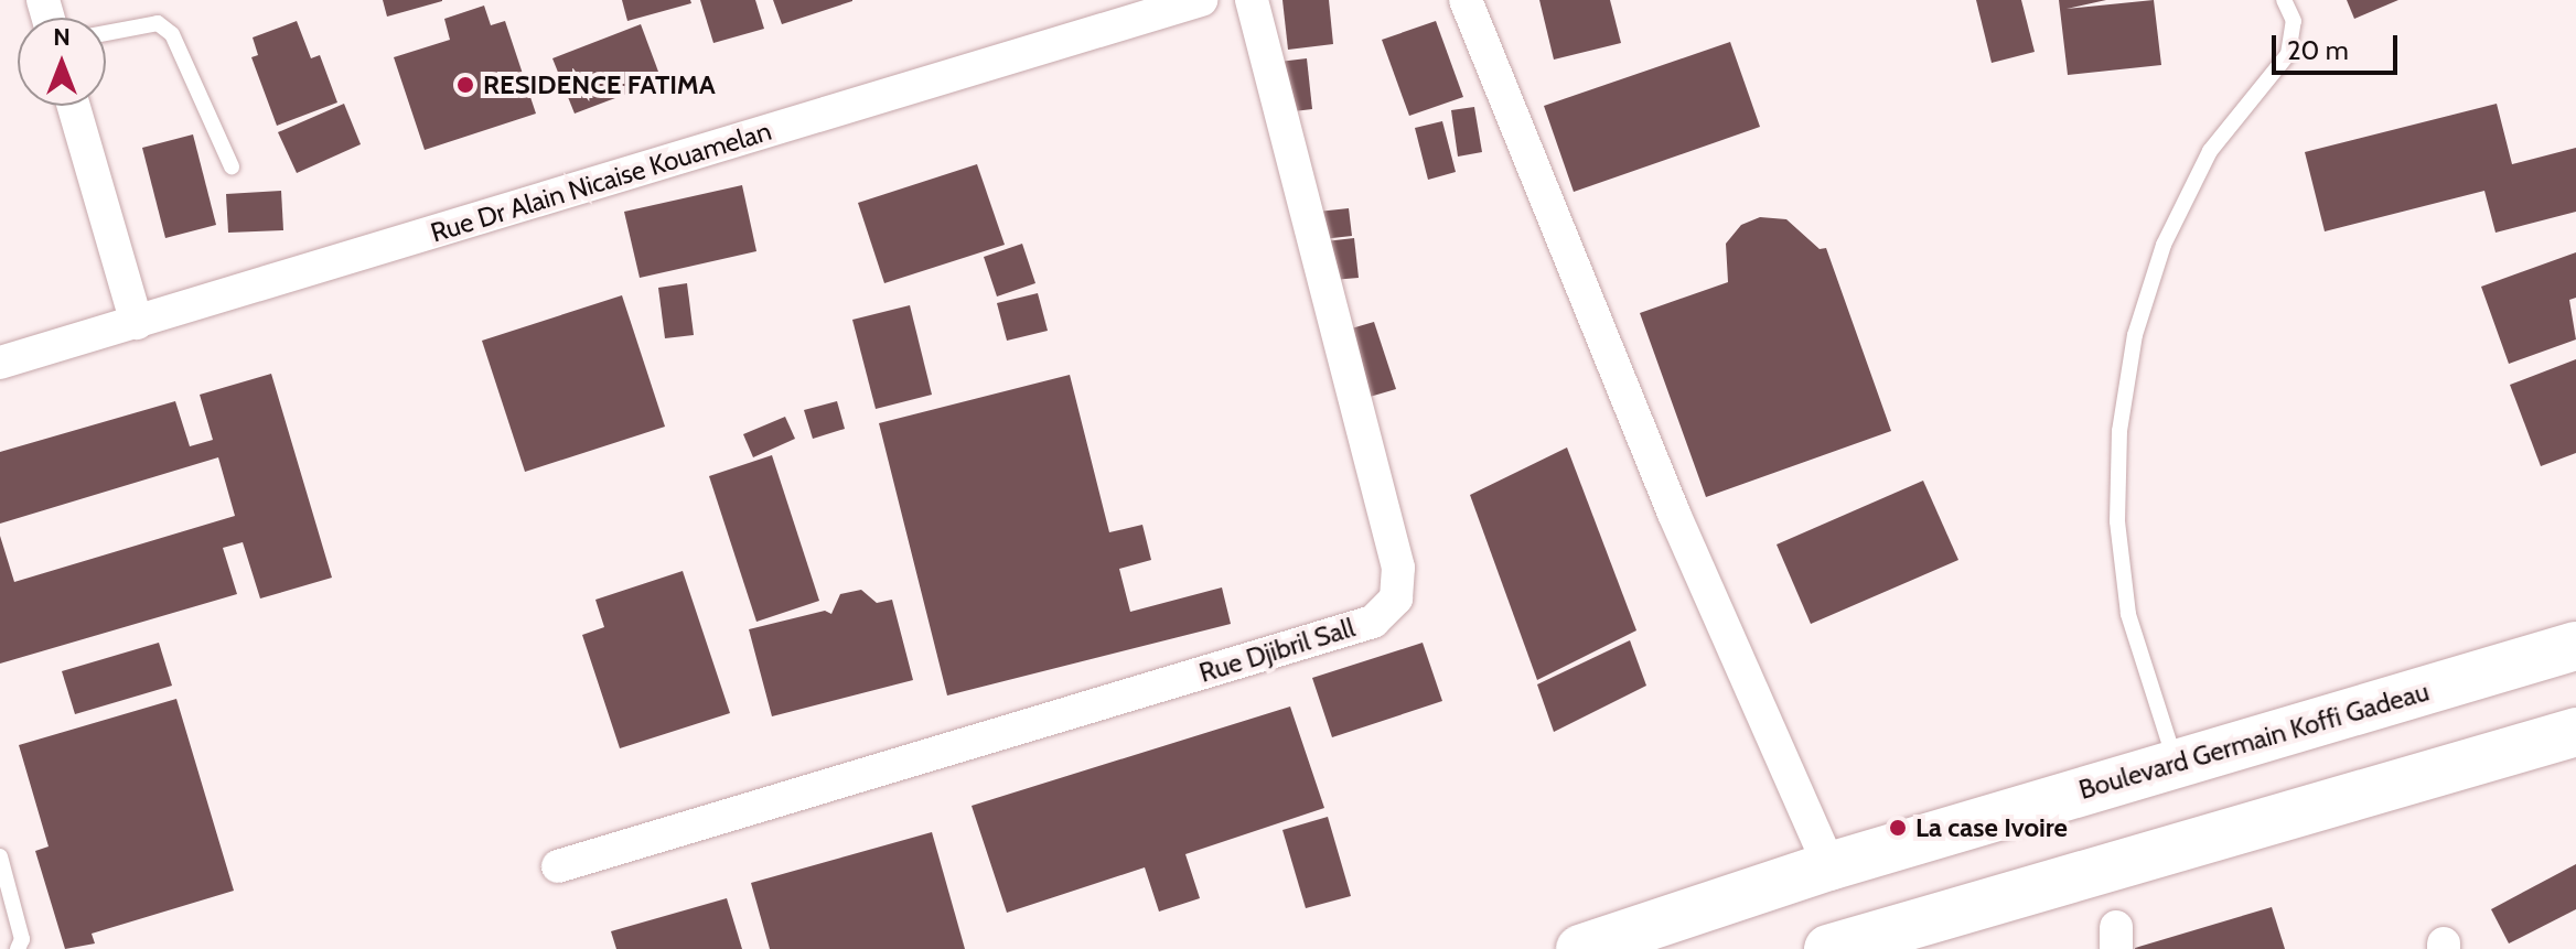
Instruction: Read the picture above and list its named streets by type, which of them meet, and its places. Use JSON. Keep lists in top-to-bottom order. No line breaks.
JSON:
{"streets":{"main road":["Boulevard Germain Koffi Gadeau"],"street":["Rue Dr Alain Nicaise Kouamelan","Rue Djibril Sall"]},"places":["RESIDENCE FATIMA","La case Ivoire"],"scale_bar":"20 m","north":"top"}
